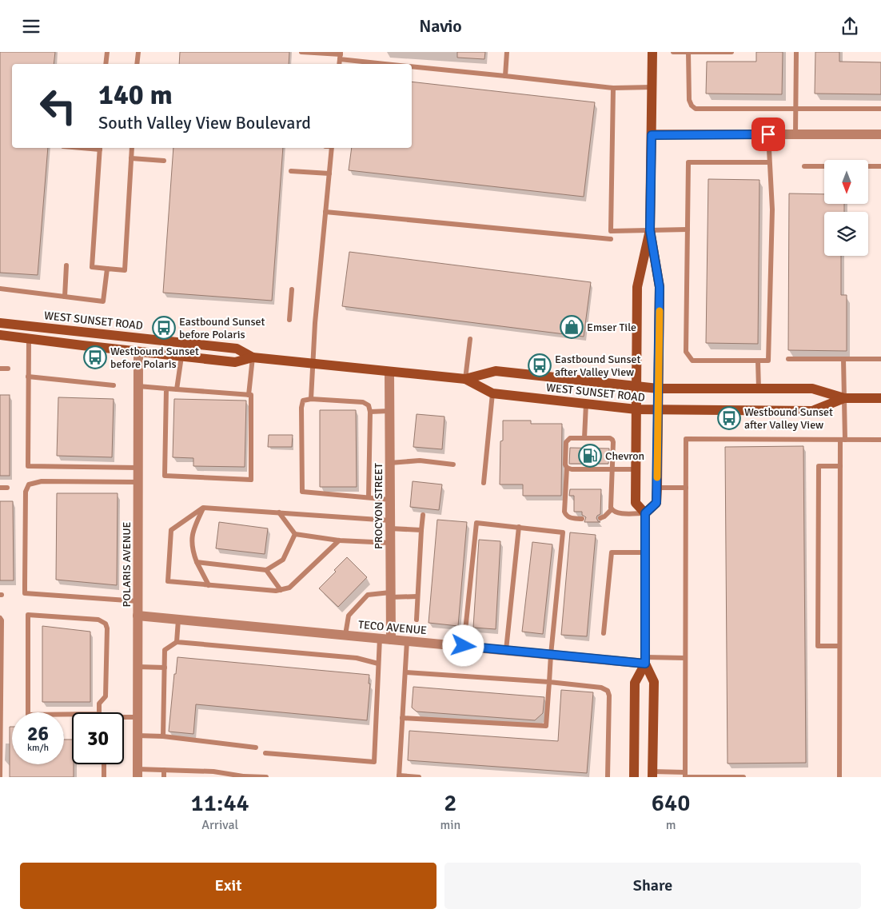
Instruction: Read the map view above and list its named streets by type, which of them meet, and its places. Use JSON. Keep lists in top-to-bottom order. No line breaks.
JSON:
{"streets":{"main road":["WEST SUNSET ROAD"],"street":["PROCYON STREET","POLARIS AVENUE","TECO AVENUE"]},"crossings":[["WEST SUNSET ROAD","PROCYON STREET"],["WEST SUNSET ROAD","POLARIS AVENUE"],["PROCYON STREET","TECO AVENUE"],["POLARIS AVENUE","TECO AVENUE"]],"places":{"shop":["Emser Tile"],"bus stop":["Eastbound Sunset before Polaris","Westbound Sunset before Polaris","Eastbound Sunset after Valley View","Westbound Sunset after Valley View"],"fuel station":["Chevron"]},"north":"bottom","page":{"header":"Navio","turn":["140 m","South Valley View Boulevard"],"speed":"26 km/h","limit":"30","eta":["11:44","Arrival","2","min","640","m"],"buttons":["Exit","Share"]}}
